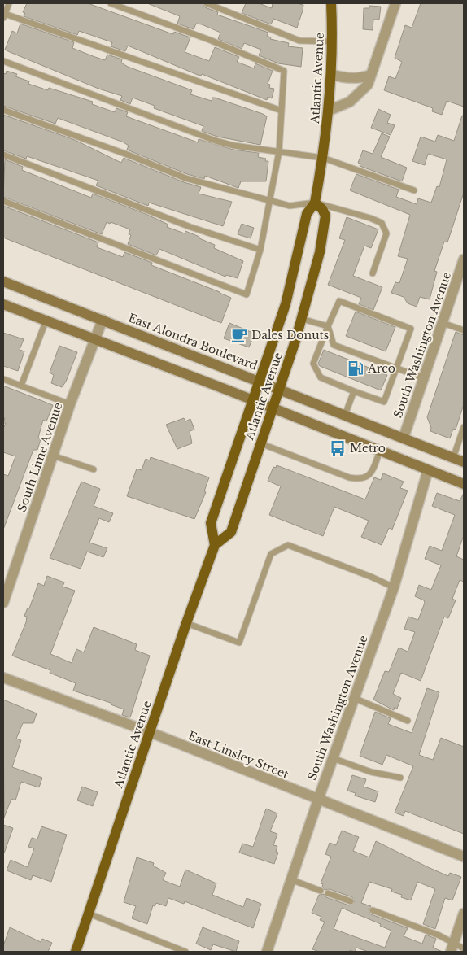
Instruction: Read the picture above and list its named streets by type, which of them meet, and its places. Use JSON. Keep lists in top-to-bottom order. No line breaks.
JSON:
{"streets":{"main road":["Atlantic Avenue","East Alondra Boulevard"],"street":["South Washington Avenue","South Lime Avenue","East Linsley Street"]},"crossings":[["Atlantic Avenue","East Alondra Boulevard"],["Atlantic Avenue","East Linsley Street"],["East Alondra Boulevard","South Washington Avenue"],["East Alondra Boulevard","South Lime Avenue"],["South Washington Avenue","East Linsley Street"]],"places":{"cafe":["Dales Donuts"],"fuel station":["Arco"],"bus stop":["Metro"]}}
